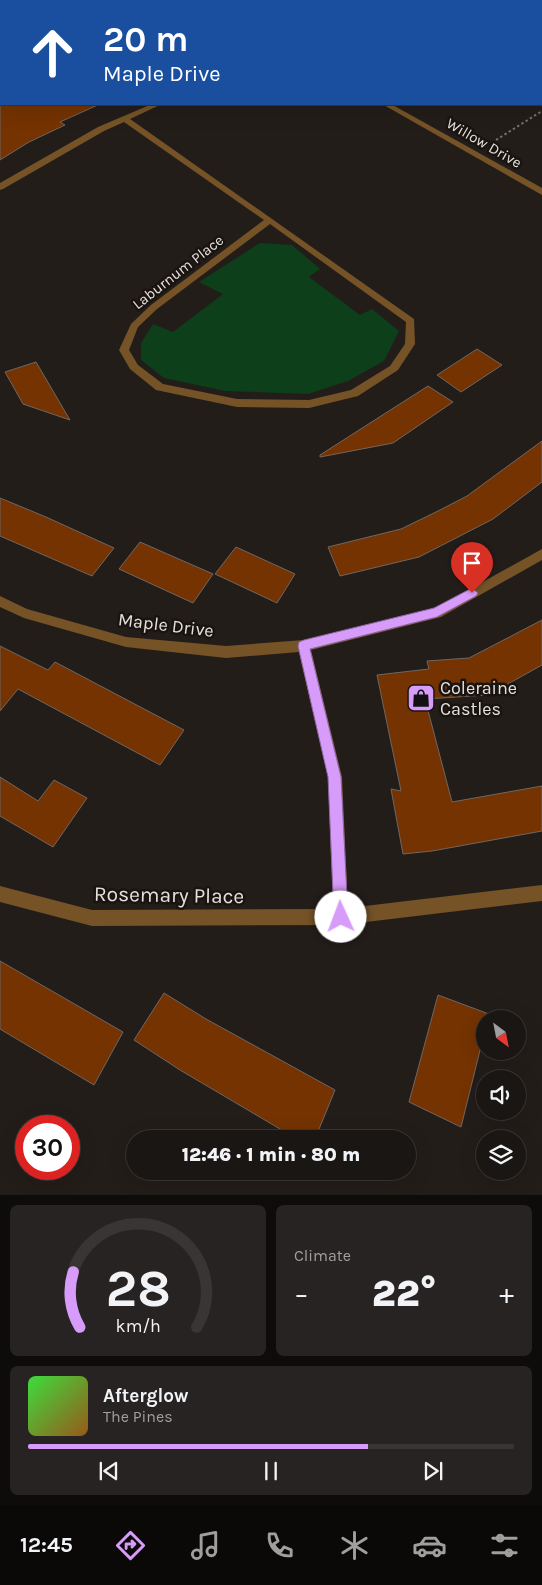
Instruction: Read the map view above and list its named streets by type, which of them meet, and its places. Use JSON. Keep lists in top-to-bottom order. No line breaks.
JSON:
{"streets":{"street":["Willow Drive","Laburnum Place","Maple Drive","Rosemary Place"]},"places":{"shop":["Coleraine Castles"]},"north":"bottom right","page":{"turn":["20 m","Maple Drive"],"limit":"30","trip":"12:46 · 1 min · 80 m","tile":"Climate","heat":["−","22°","+"],"song":["Afterglow","The Pines"],"tabs":"12:45","gauge":["28","km/h"]}}
